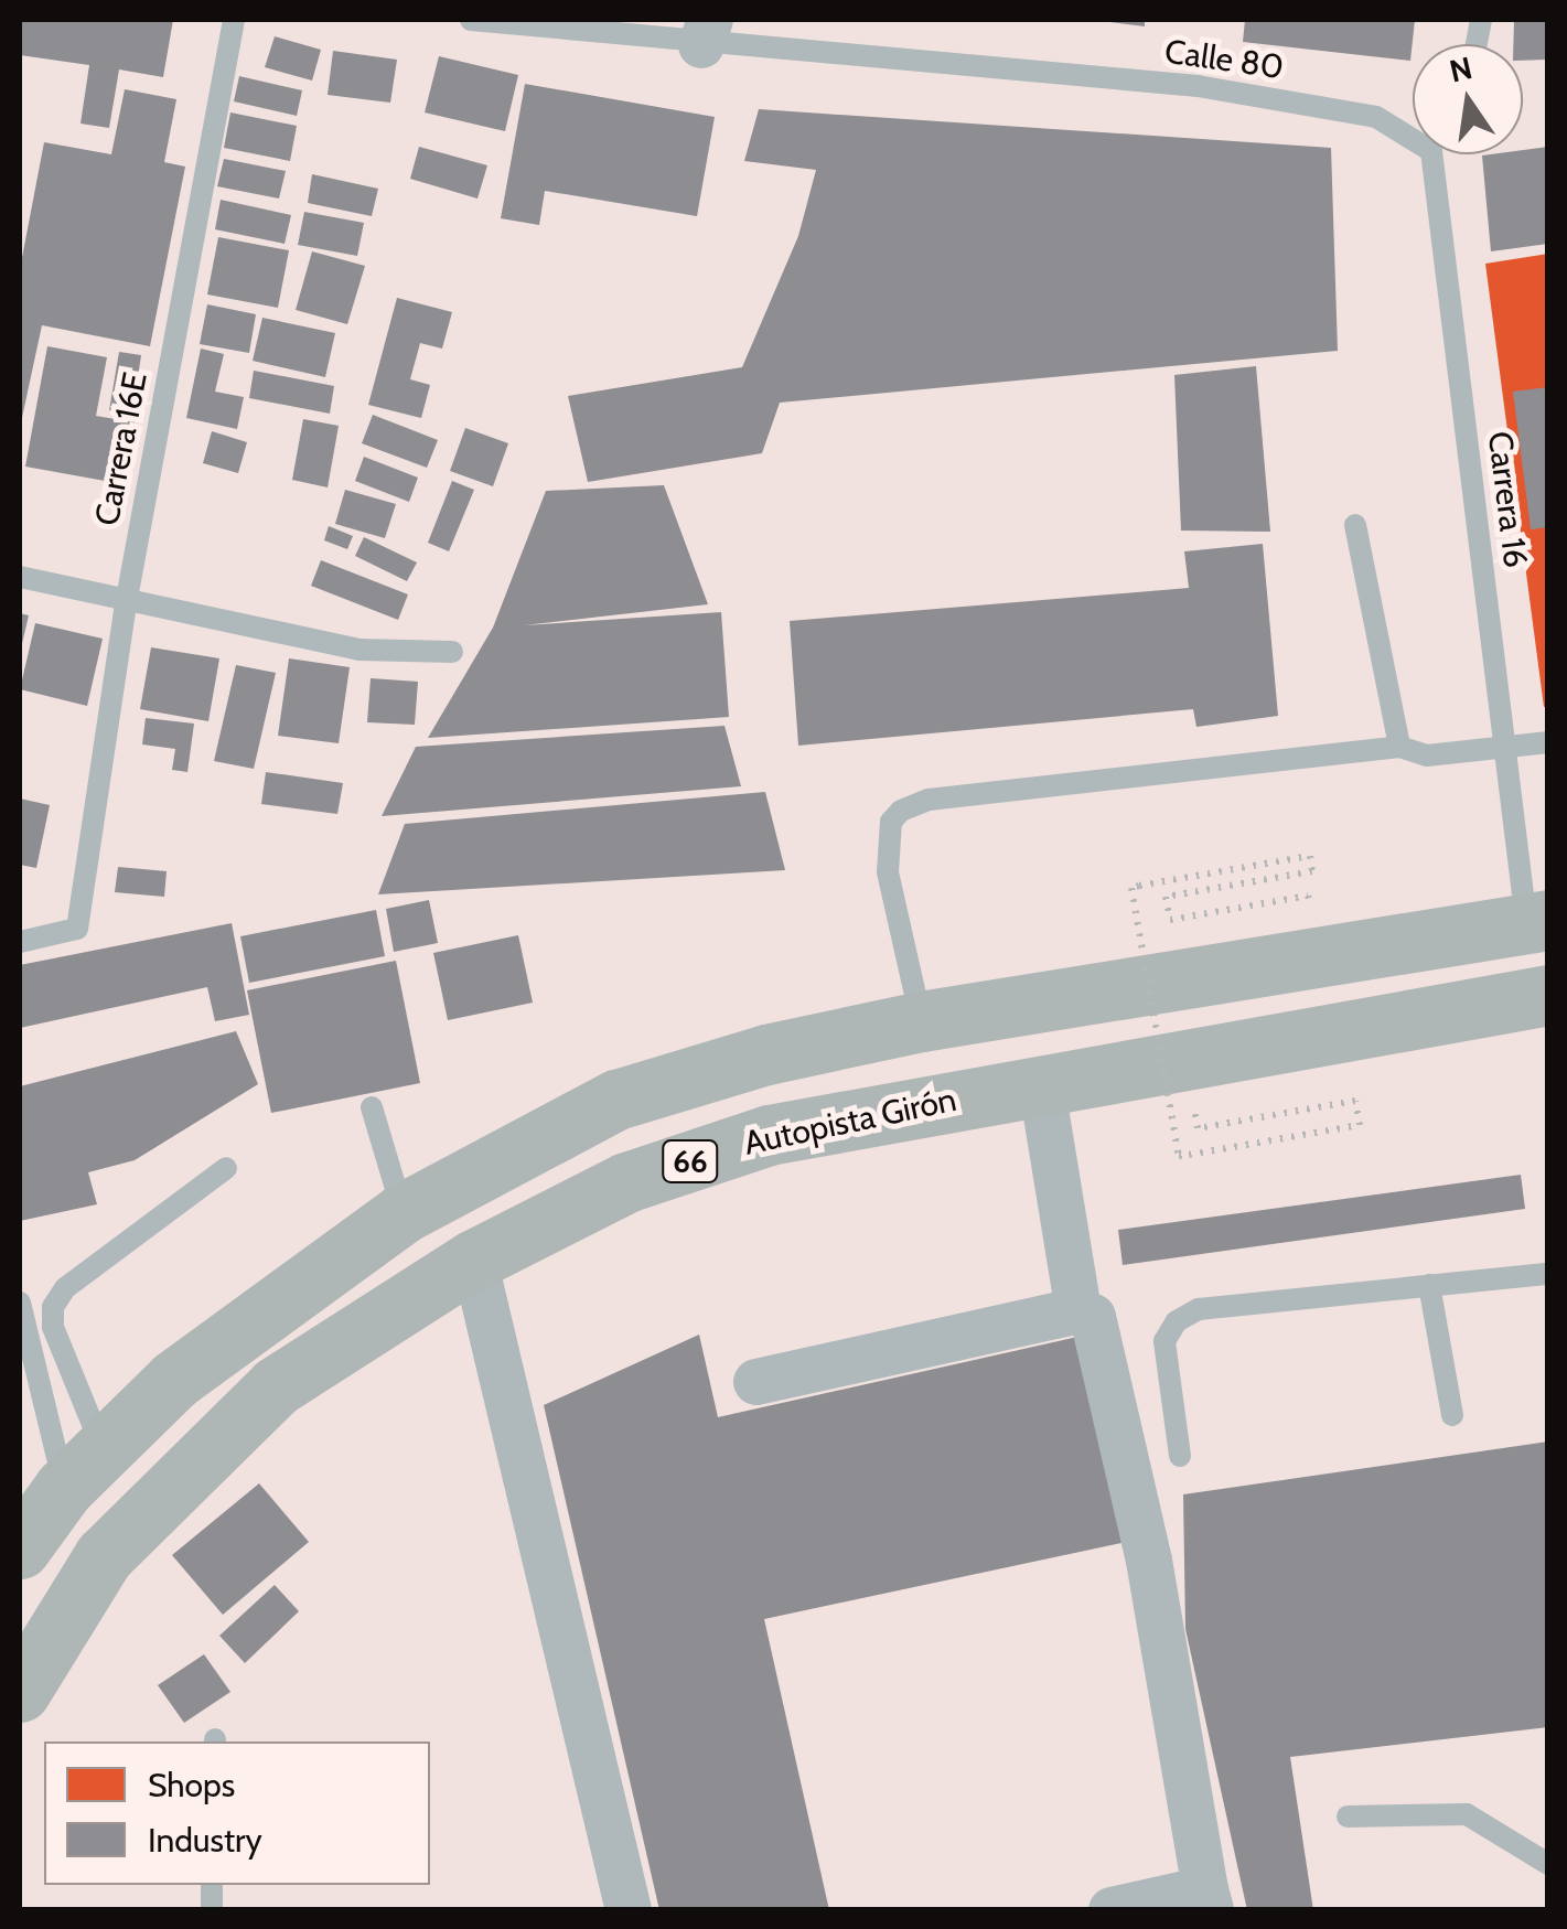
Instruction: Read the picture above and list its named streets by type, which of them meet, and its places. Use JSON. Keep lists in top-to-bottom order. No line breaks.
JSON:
{"streets":{"highway":["Autopista Girón","66"],"lane":["Calle 80","Carrera 16E","Carrera 16"]},"crossings":[["Carrera 16","66"]],"legend":["Shops","Industry"],"north":"top"}
